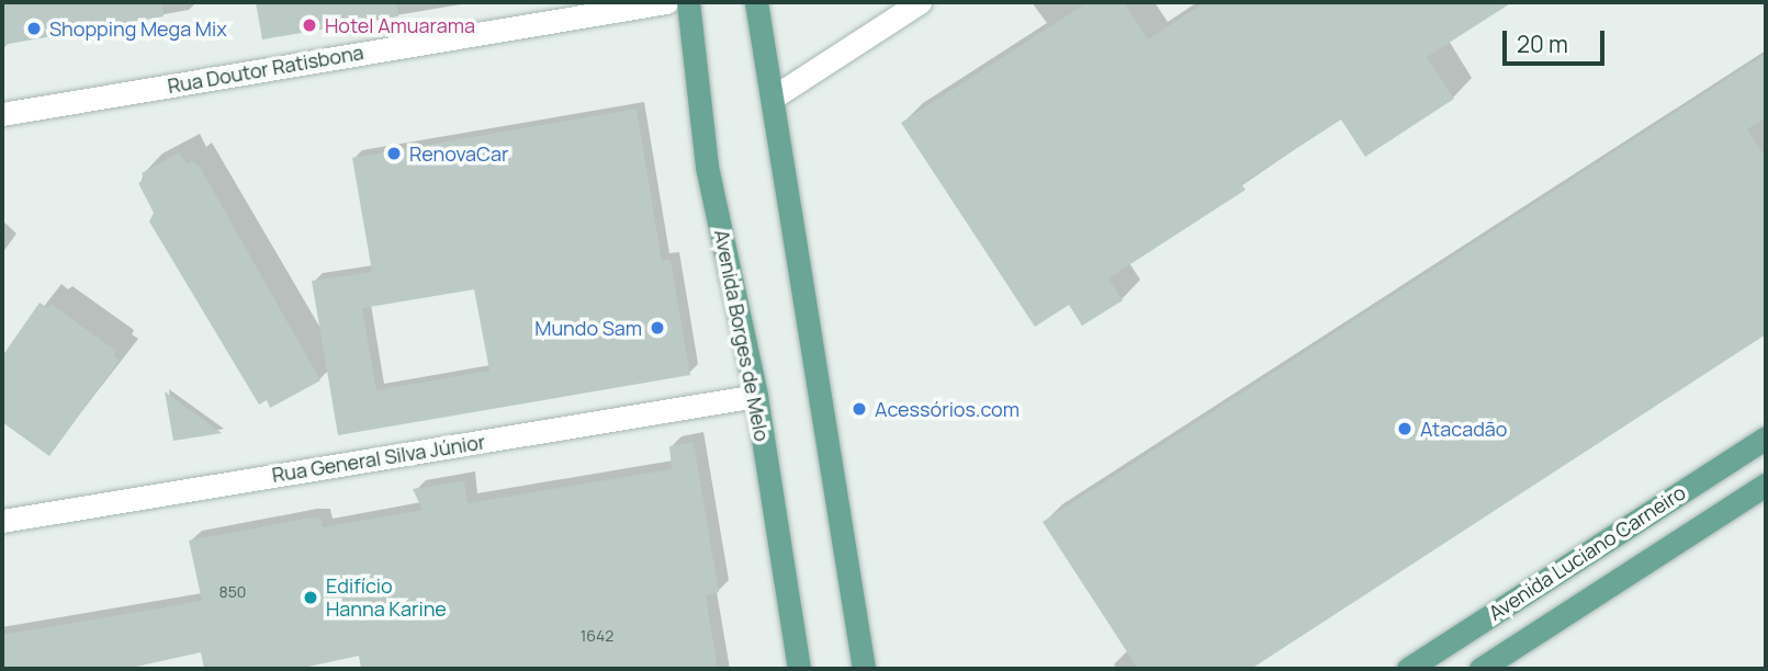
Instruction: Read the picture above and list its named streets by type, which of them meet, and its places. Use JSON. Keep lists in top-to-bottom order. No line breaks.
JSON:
{"streets":{"main road":["Avenida Borges de Melo","Avenida Luciano Carneiro"],"street":["Rua Doutor Ratisbona","Rua General Silva Júnior"]},"crossings":[["Avenida Borges de Melo","Rua General Silva Júnior"]],"places":["Hotel Amuarama","Shopping Mega Mix","RenovaCar","Mundo Sam","Acessórios.com","Atacadão","Edifício Hanna Karine"],"house_numbers":["850","1642"],"scale_bar":"20 m"}
